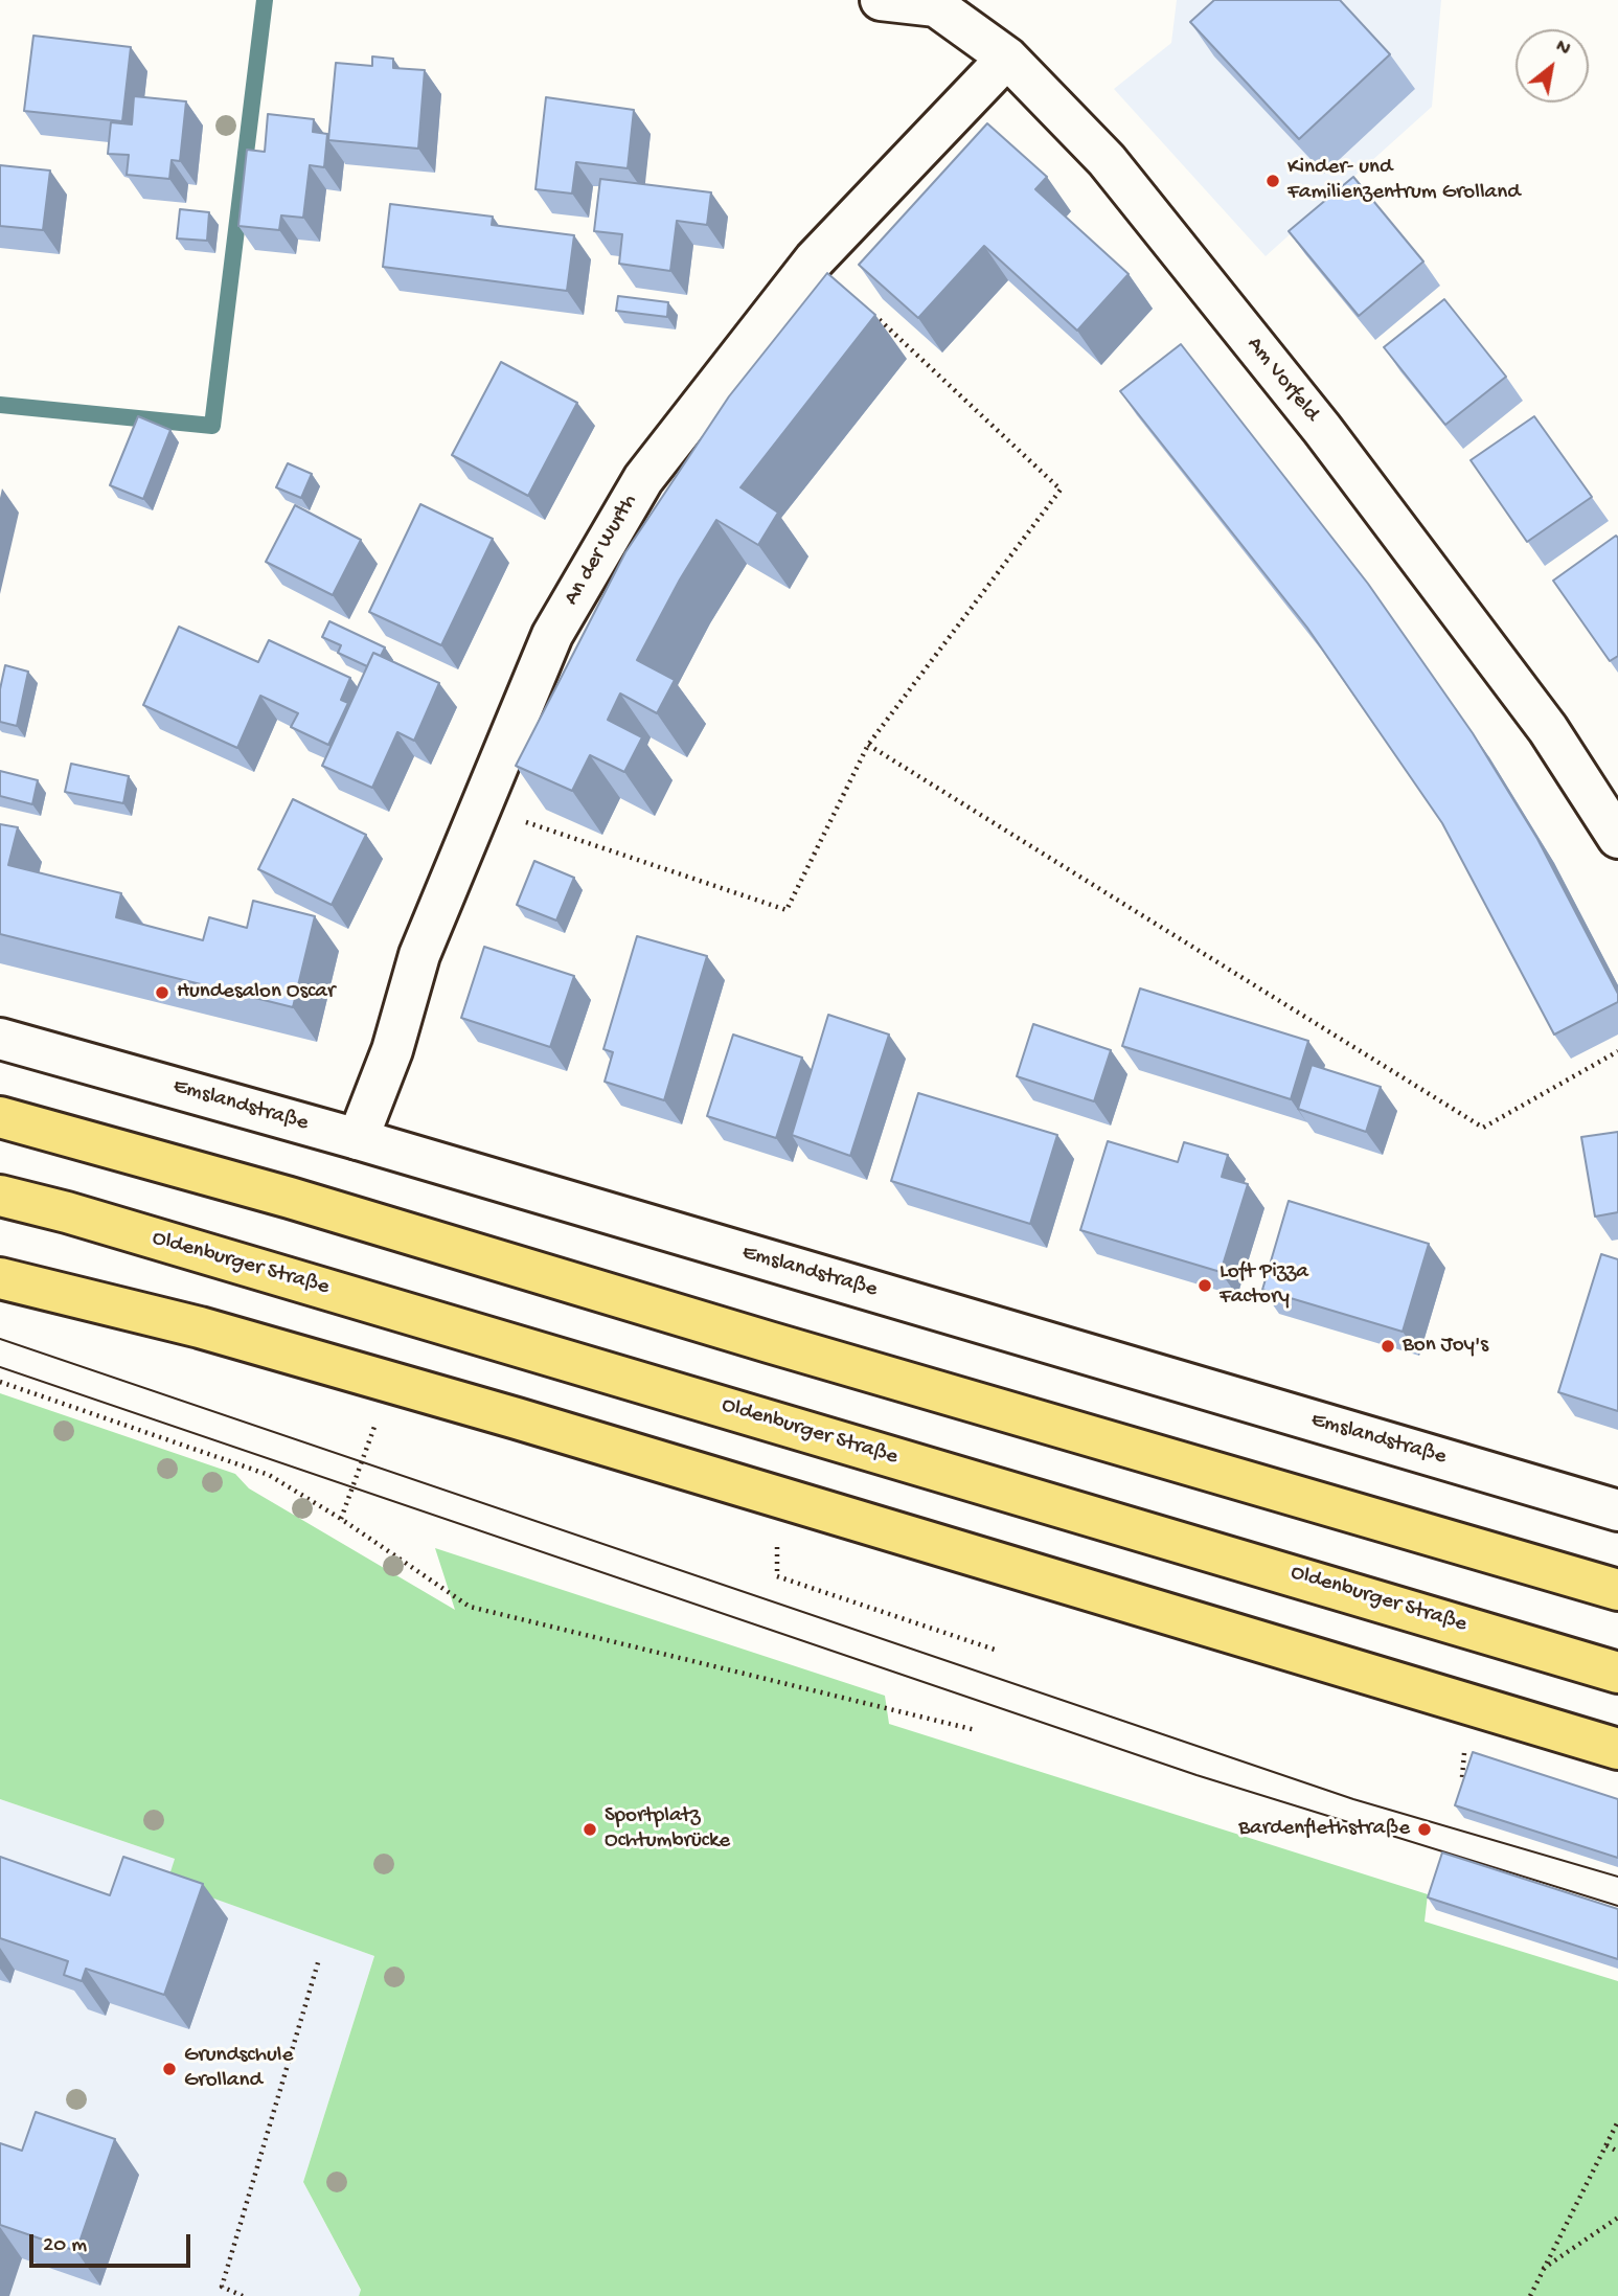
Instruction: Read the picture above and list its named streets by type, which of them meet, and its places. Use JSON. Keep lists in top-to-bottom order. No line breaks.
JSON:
{"streets":{"highway":["Oldenburger Straße"],"street":["Am Vorfeld","An der Wurth","Emslandstraße"]},"crossings":[["Am Vorfeld","An der Wurth"],["An der Wurth","Emslandstraße"]],"places":["Kinder- und Familienzentrum Grolland","Hundesalon Oscar","Loft Pizza Factory","Bon Joy's","Sportplatz Ochtumbrücke","Bardenflethstraße","Grundschule Grolland"],"scale_bar":"20 m","north":"top right"}
